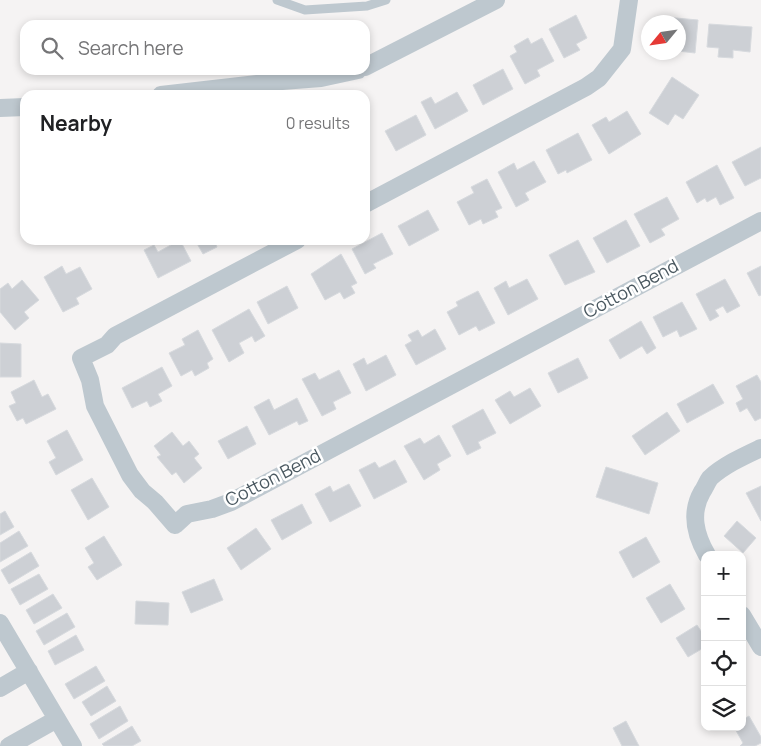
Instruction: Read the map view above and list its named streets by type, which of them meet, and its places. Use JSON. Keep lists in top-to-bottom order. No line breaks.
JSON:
{"streets":{"street":["Cotton Bend"]},"north":"bottom left","page":{"search":"Search here","heading":["Nearby","0 results"],"map_buttons":["+","−"]}}
